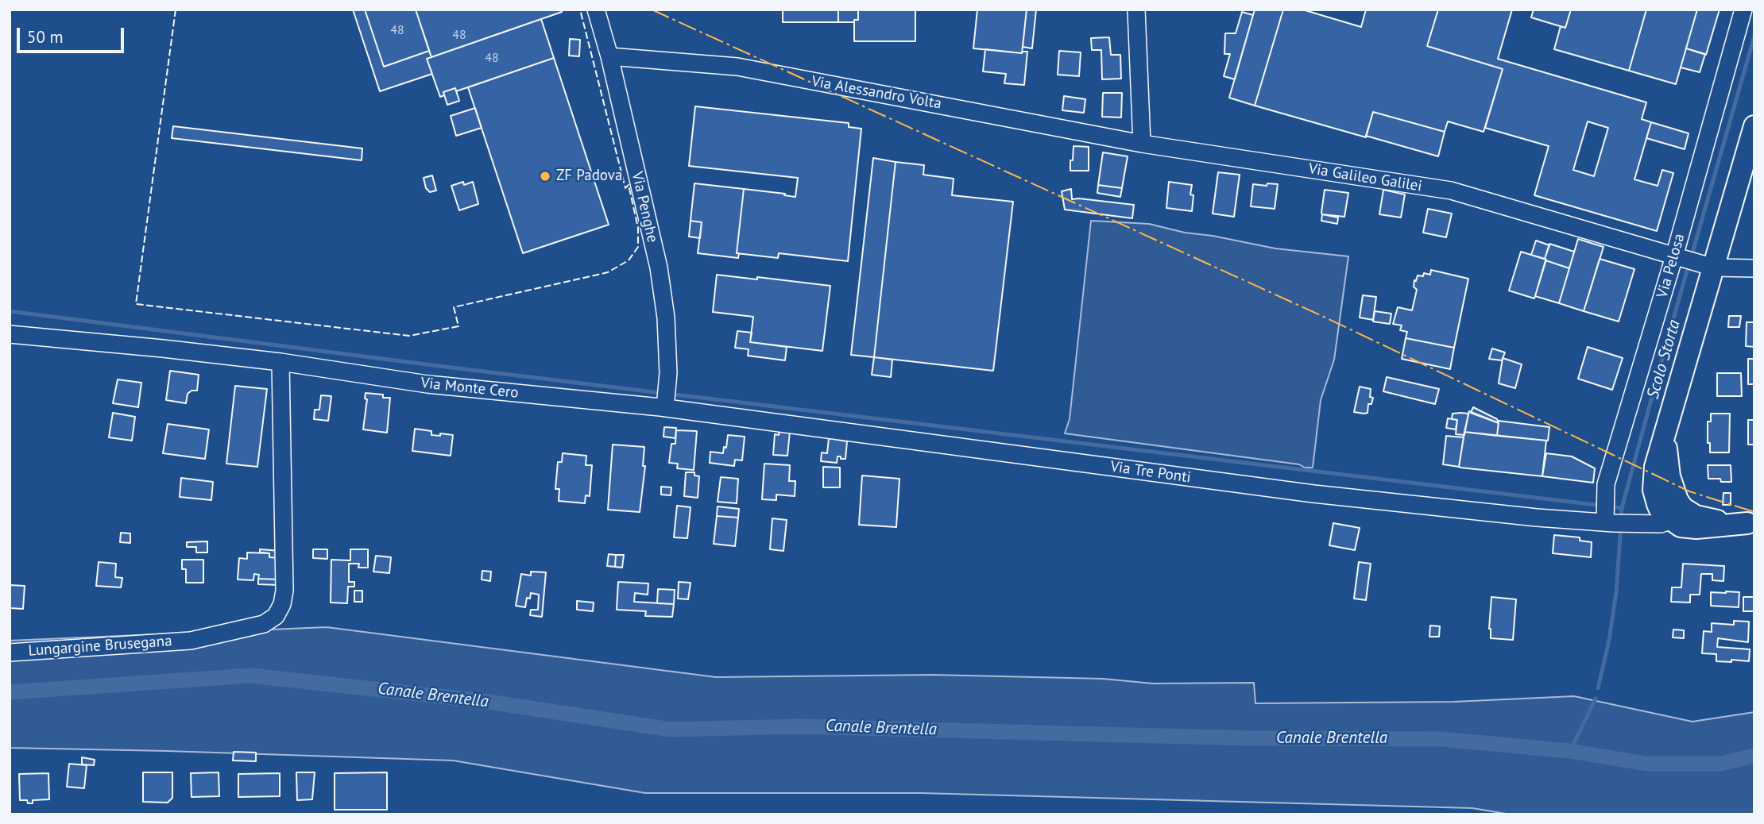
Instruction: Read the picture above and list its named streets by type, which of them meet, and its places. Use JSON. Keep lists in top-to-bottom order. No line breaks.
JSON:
{"streets":{"street":["Via Alessandro Volta","Via Galileo Galilei","Via Penghe","Via Pelosa","Via Monte Cero","Via Tre Ponti","Lungargine Brusegana"]},"crossings":[["Via Alessandro Volta","Via Galileo Galilei"],["Via Alessandro Volta","Via Penghe"],["Via Galileo Galilei","Via Pelosa"],["Via Penghe","Via Monte Cero"],["Via Penghe","Via Tre Ponti"],["Via Pelosa","Via Tre Ponti"],["Via Monte Cero","Via Tre Ponti"],["Via Monte Cero","Lungargine Brusegana"]],"water":["Scolo Storta","Canale Brentella"],"places":["ZF Padova"],"house_numbers":["48","48","48"],"scale_bar":"50 m"}
